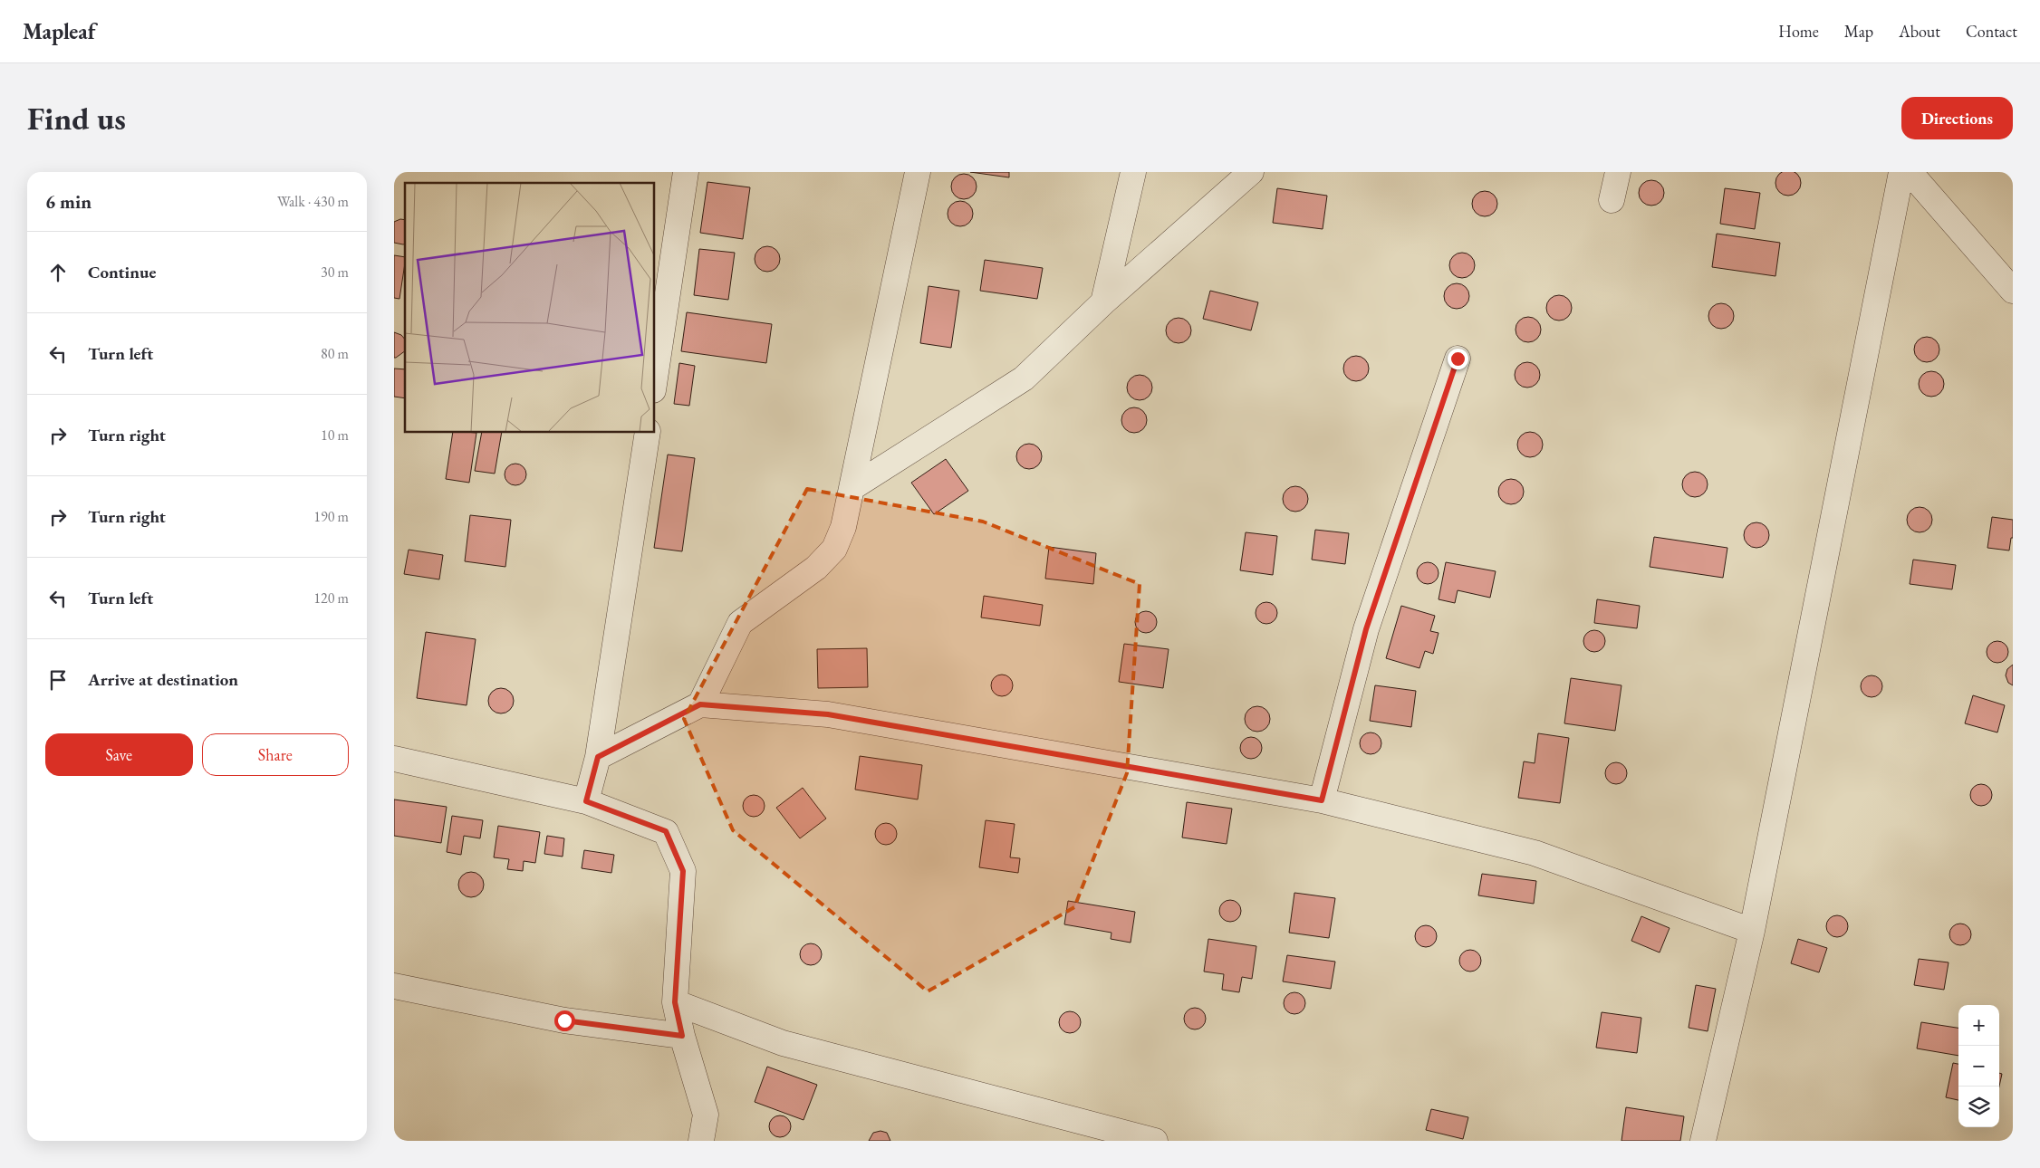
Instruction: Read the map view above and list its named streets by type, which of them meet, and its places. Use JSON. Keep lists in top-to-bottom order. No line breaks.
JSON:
{"page":{"header":"Mapleaf","nav":["Home","Map","About","Contact"],"buttons":["Directions",["Save","Share"]],"title":"Find us","heading":["6 min","Walk · 430 m"],"list":[["Continue","30 m"],["Turn left","80 m"],["Turn right","10 m"],["Turn right","190 m"],["Turn left","120 m"],"Arrive at destination"],"map_buttons":["+","−"]}}
